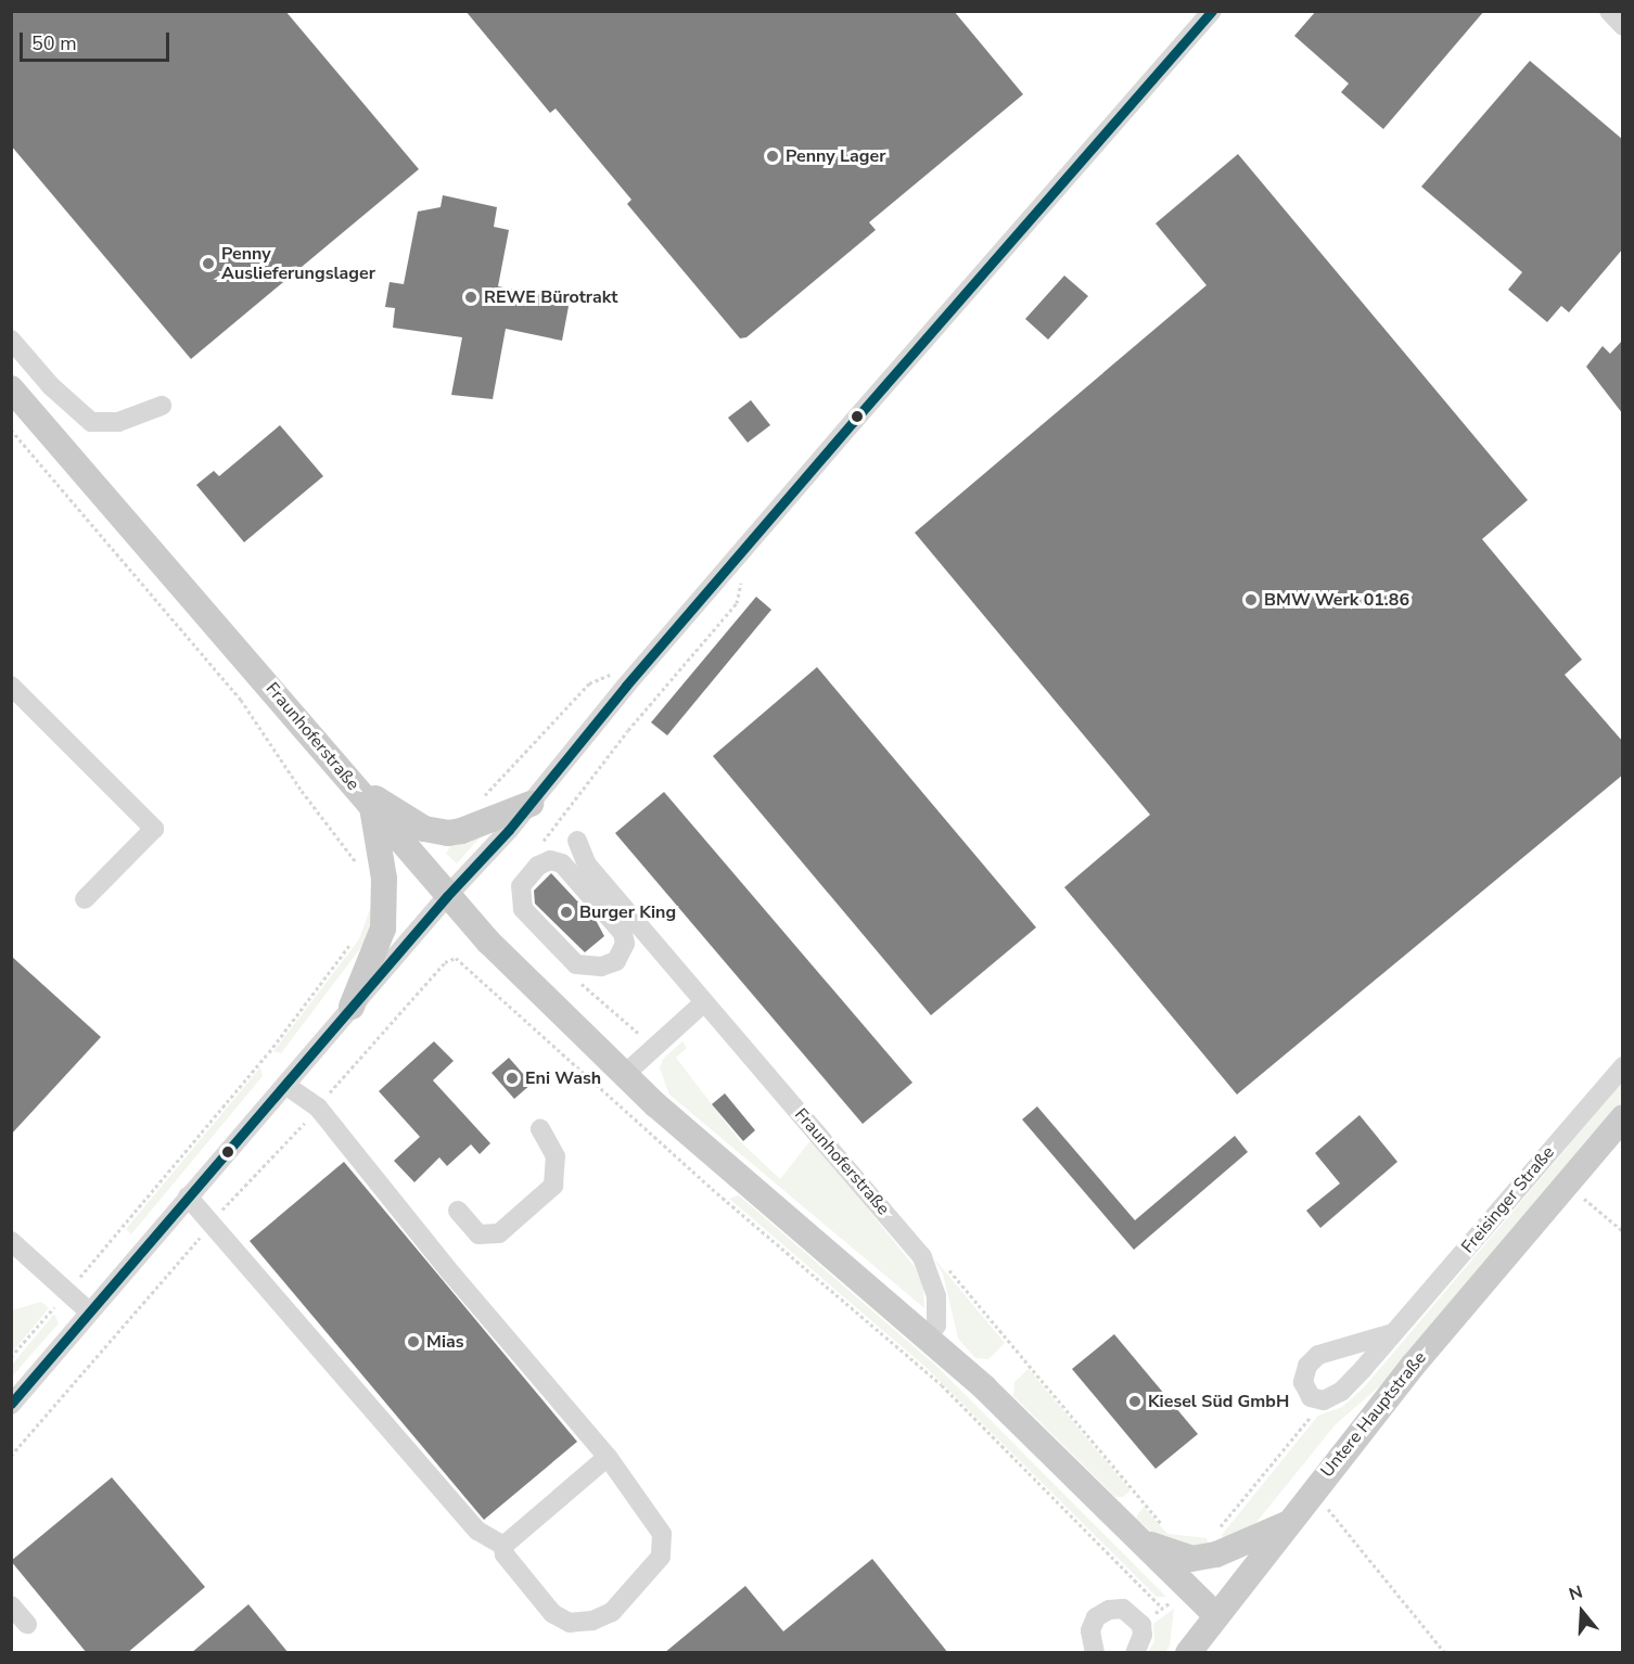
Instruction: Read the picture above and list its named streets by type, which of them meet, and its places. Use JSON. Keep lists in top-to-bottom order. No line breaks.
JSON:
{"streets":{"main road":["Fraunhoferstraße","Untere Hauptstraße"],"street":["Freisinger Straße"]},"crossings":[["Fraunhoferstraße","Untere Hauptstraße"]],"places":["Penny Lager","Penny Auslieferungslager","REWE Bürotrakt","BMW Werk 01.86","Burger King","Eni Wash","Mias","Kiesel Süd GmbH"],"scale_bar":"50 m","north":"top"}
